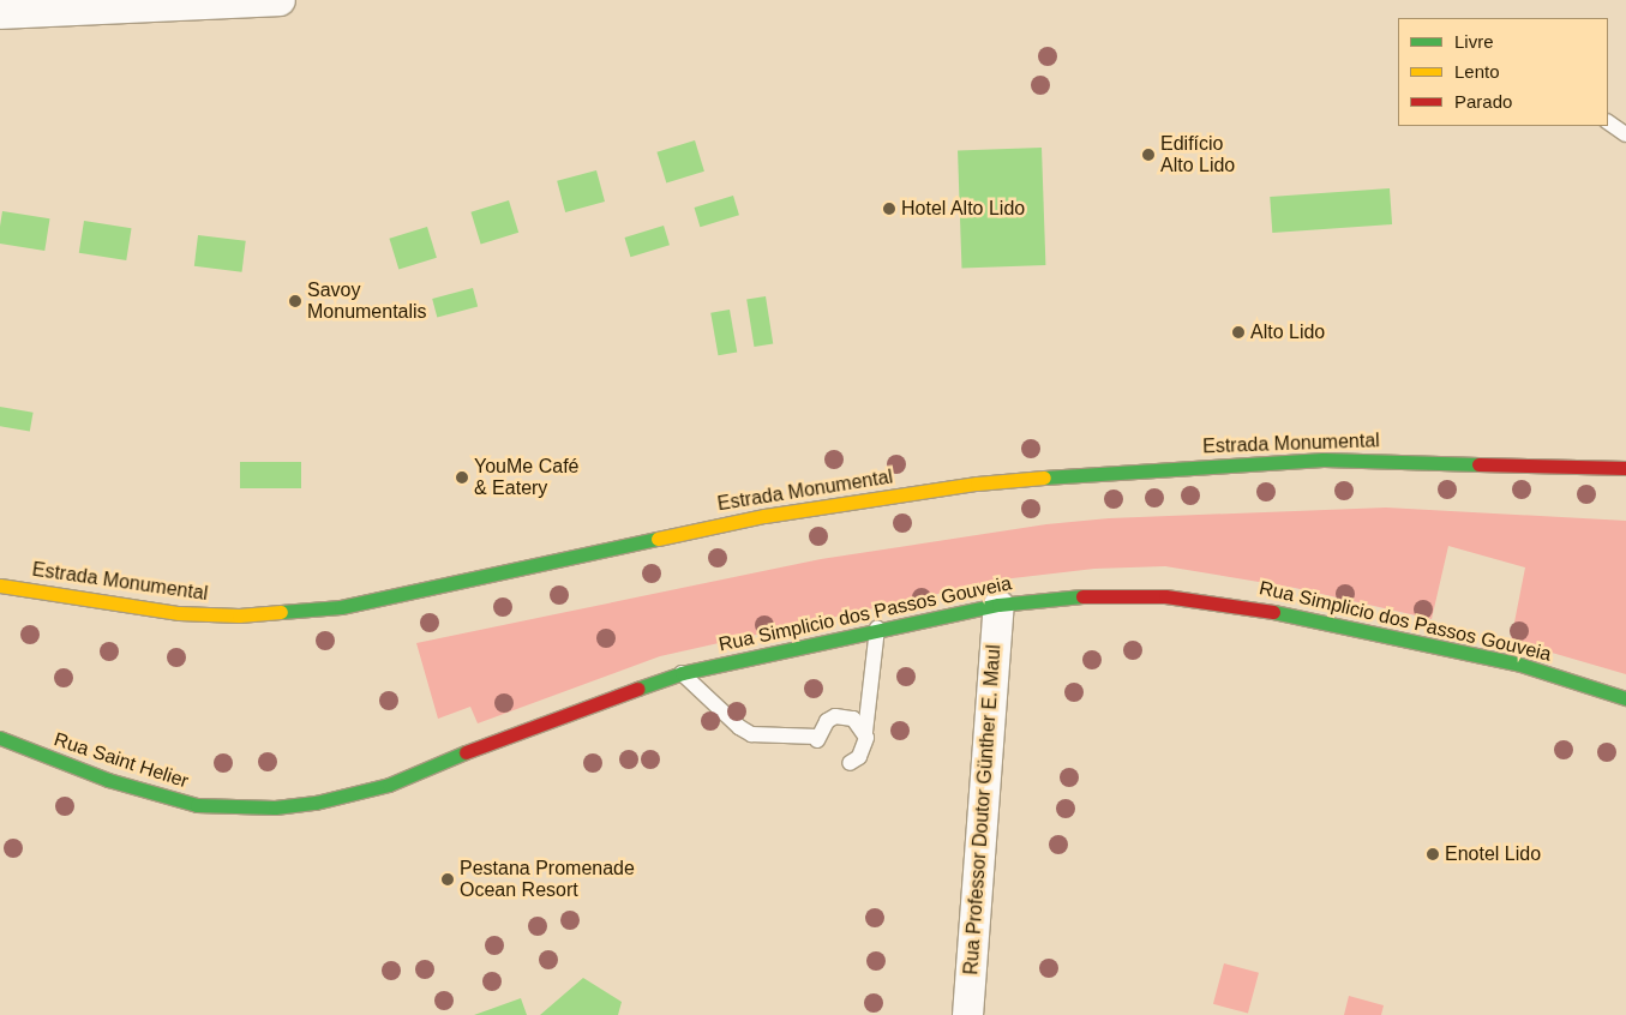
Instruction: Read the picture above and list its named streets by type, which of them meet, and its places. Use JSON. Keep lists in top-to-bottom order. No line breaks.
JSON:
{"streets":{"main road":["Estrada Monumental","Rua Simplicio dos Passos Gouveia","Rua Saint Helier"],"street":["Rua Professor Doutor Günther E. Maul"]},"crossings":[["Rua Simplicio dos Passos Gouveia","Rua Saint Helier"],["Rua Simplicio dos Passos Gouveia","Rua Professor Doutor Günther E. Maul"]],"places":["Edifício Alto Lido","Hotel Alto Lido","Savoy Monumentalis","Alto Lido","YouMe Café & Eatery","Enotel Lido","Pestana Promenade Ocean Resort"],"legend":["Livre","Lento","Parado"]}
